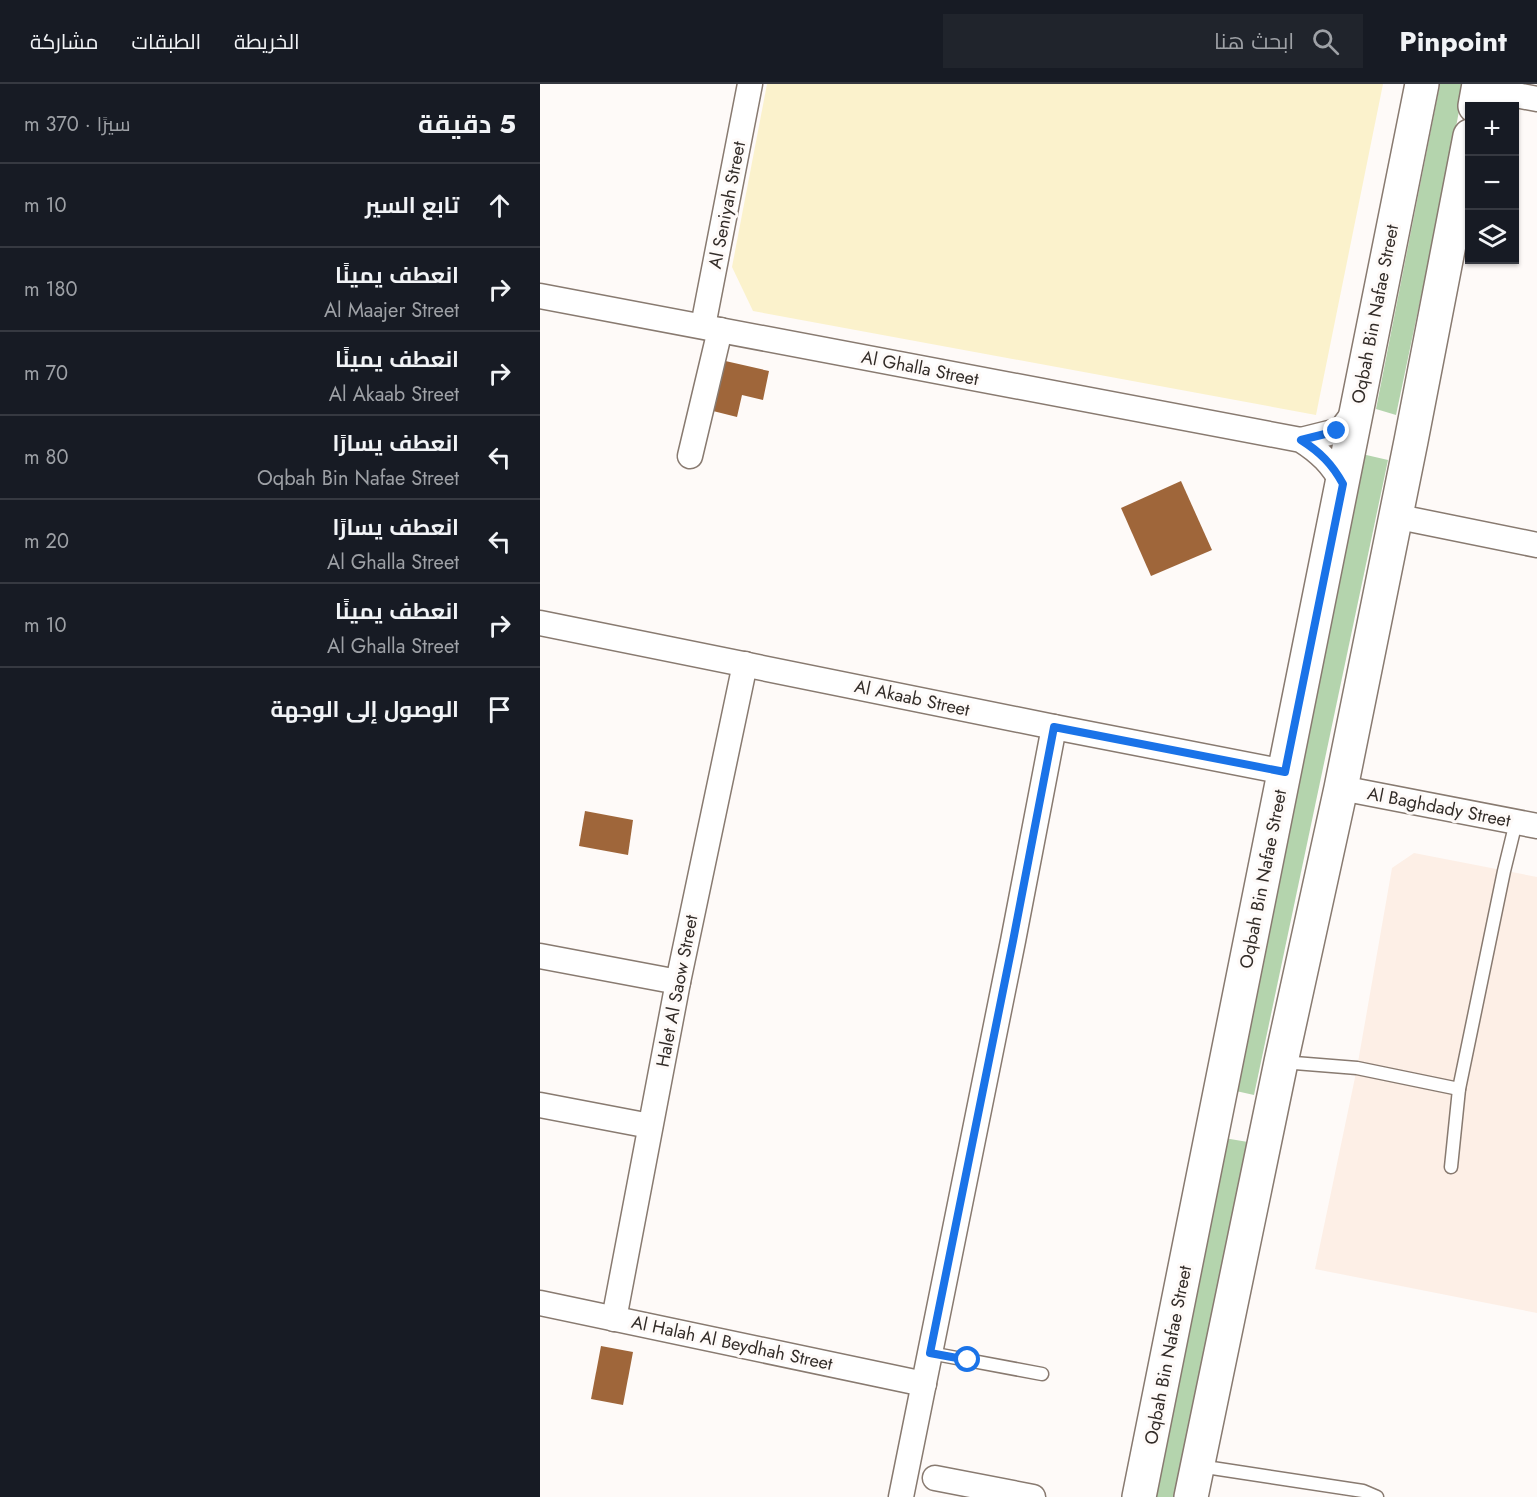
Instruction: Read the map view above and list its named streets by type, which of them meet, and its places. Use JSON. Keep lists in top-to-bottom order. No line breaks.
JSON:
{"streets":{"main road":["Oqbah Bin Nafae Street"],"street":["Al Seniyah Street","Al Ghalla Street","Al Akaab Street","Al Baghdady Street","Halet Al Saow Street","Al Halah Al Beydhah Street"]},"crossings":[["Al Seniyah Street","Al Ghalla Street"],["Oqbah Bin Nafae Street","Al Ghalla Street"],["Oqbah Bin Nafae Street","Al Akaab Street"],["Al Akaab Street","Halet Al Saow Street"],["Halet Al Saow Street","Al Halah Al Beydhah Street"]],"page":{"header":"Pinpoint","search":"ابحث هنا","nav":["الخريطة","الطبقات","مشاركة"],"heading":["5 دقيقة","سيرًا · 370 m"],"map_buttons":["+","−"],"list":[["تابع السير","10 m"],["انعطف يمينًا","Al Maajer Street","180 m"],["انعطف يمينًا","Al Akaab Street","70 m"],["انعطف يسارًا","Oqbah Bin Nafae Street","80 m"],["انعطف يسارًا","Al Ghalla Street","20 m"],["انعطف يمينًا","Al Ghalla Street","10 m"],"الوصول إلى الوجهة"]}}
